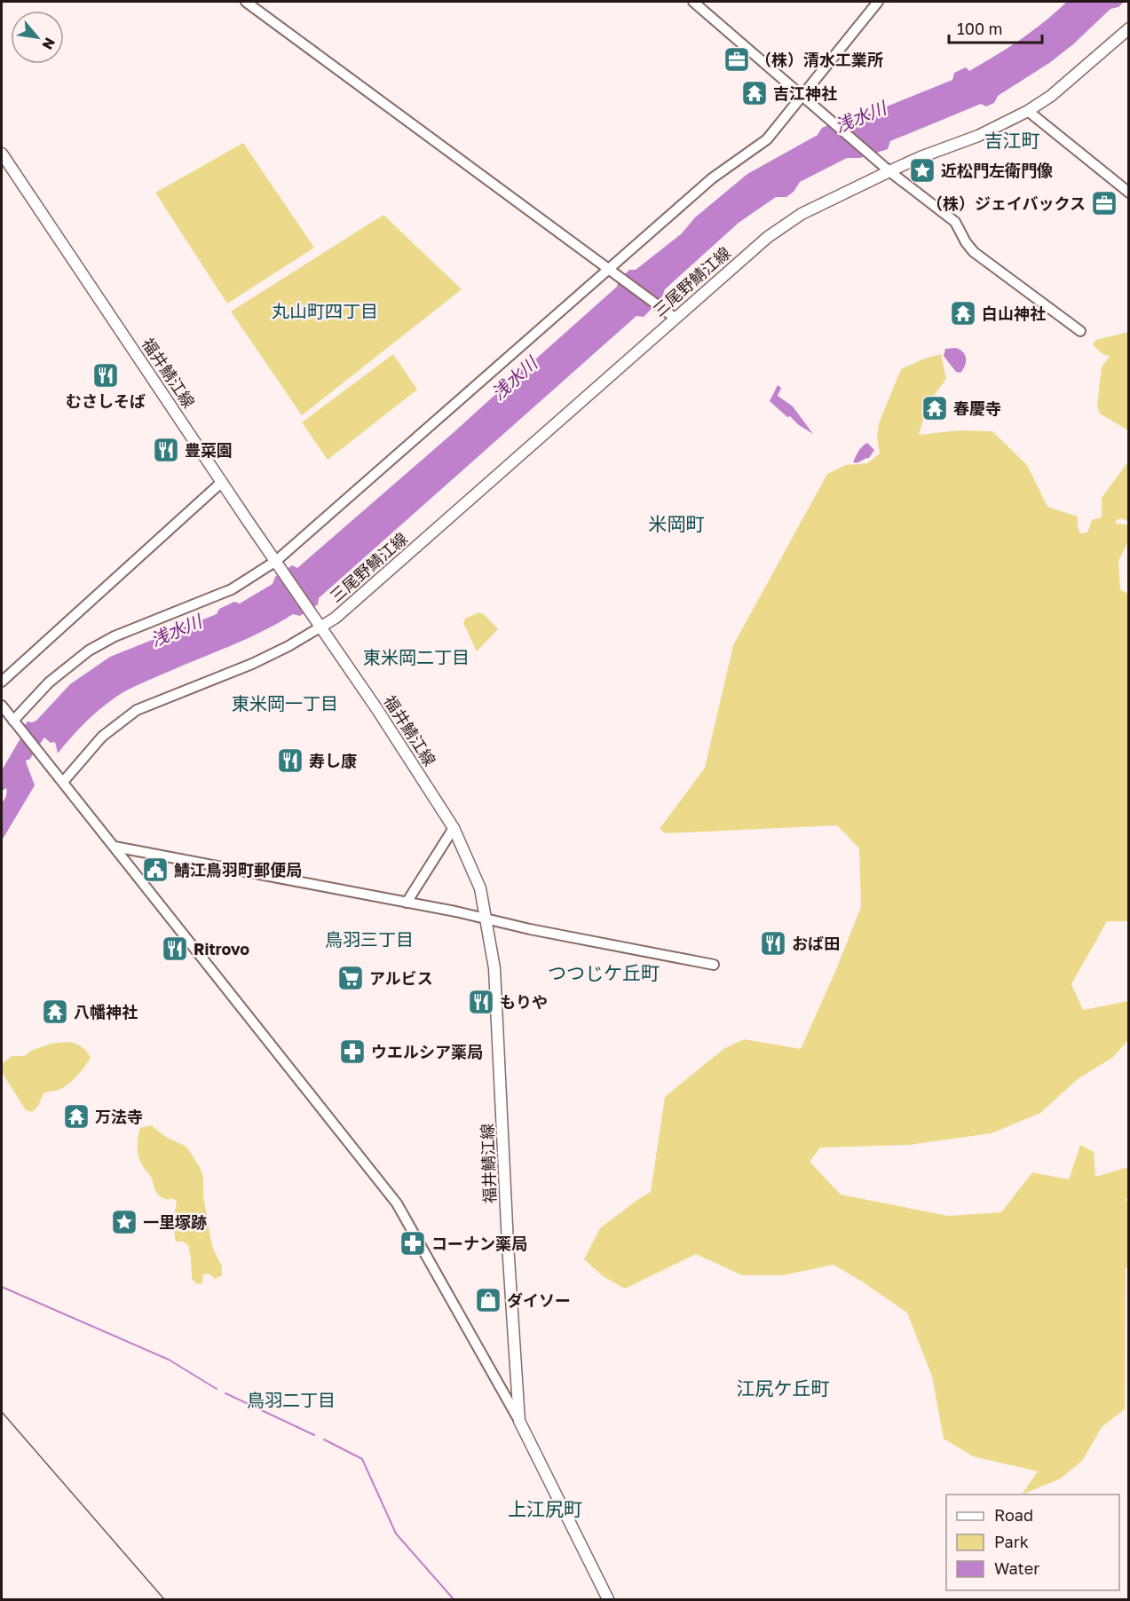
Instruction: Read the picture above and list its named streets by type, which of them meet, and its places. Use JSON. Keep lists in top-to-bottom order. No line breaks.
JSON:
{"streets":{"main road":["三尾野鯖江線","福井鯖江線"]},"crossings":[["三尾野鯖江線","福井鯖江線"]],"districts":["吉江町","丸山町四丁目","米岡町","東米岡二丁目","東米岡一丁目","鳥羽三丁目","つつじケ丘町","江尻ケ丘町","鳥羽二丁目","上江尻町"],"water":["浅水川"],"places":{"office":["（株）清水工業所","（株）ジェイバックス"],"temple":["吉江神社","白山神社","春慶寺","八幡神社","万法寺"],"place":["近松門左衛門像","一里塚跡"],"restaurant":["むさしそば","豊菜園","寿し康","おば田","Ritrovo","もりや"],"public building":["鯖江鳥羽町郵便局"],"supermarket":["アルビス"],"pharmacy":["ウエルシア薬局","コーナン薬局"],"shop":["ダイソー"]},"legend":["Road","Park","Water"],"scale_bar":"100 m","north":"bottom right"}
